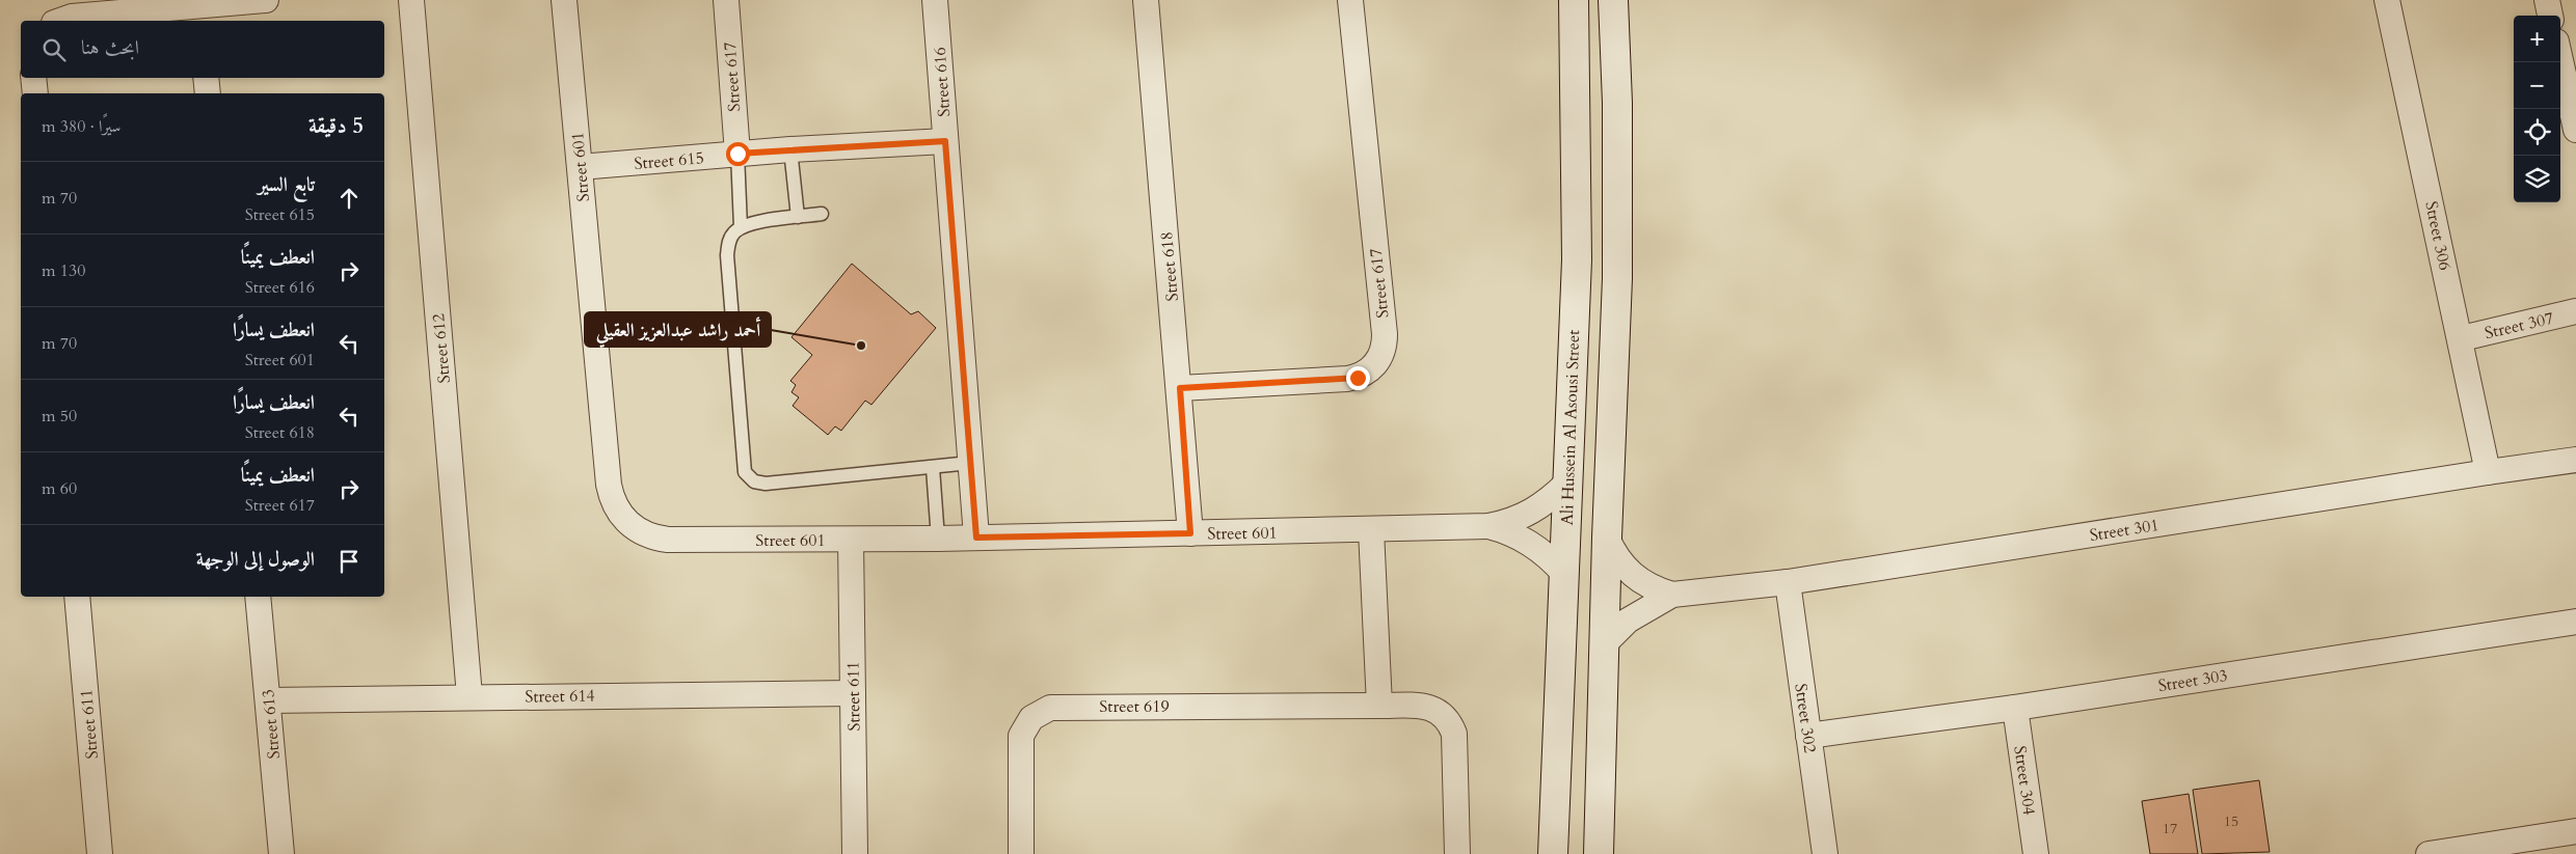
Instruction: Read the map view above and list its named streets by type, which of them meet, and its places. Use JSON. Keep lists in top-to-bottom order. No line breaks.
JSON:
{"streets":{"street":["Street 617","Street 616","Street 615","Street 601","Street 306","Street 618","Street 307","Street 612","Ali Hussein Al Asousi Street","Street 301","Street 303","Street 614","Street 611","Street 619","Street 302","Street 613","Street 304"]},"crossings":[["Street 617","Street 615"],["Street 617","Street 618"],["Street 616","Street 615"],["Street 616","Street 601"],["Street 615","Street 601"],["Street 601","Street 618"],["Street 601","Ali Hussein Al Asousi Street"],["Street 601","Street 611"],["Street 306","Street 307"],["Street 306","Street 301"],["Street 612","Street 614"],["Street 301","Street 302"],["Street 303","Street 302"],["Street 303","Street 304"],["Street 614","Street 611"],["Street 614","Street 613"]],"places":["أحمد راشد عبدالعزيز العقيلي"],"house_numbers":["15","17"],"page":{"map_buttons":["+","−"],"search":"ابحث هنا","heading":["5 دقيقة","سيرًا · 380 m"],"list":[["تابع السير","Street 615","70 m"],["انعطف يمينًا","Street 616","130 m"],["انعطف يسارًا","Street 601","70 m"],["انعطف يسارًا","Street 618","50 m"],["انعطف يمينًا","Street 617","60 m"],"الوصول إلى الوجهة"]}}
